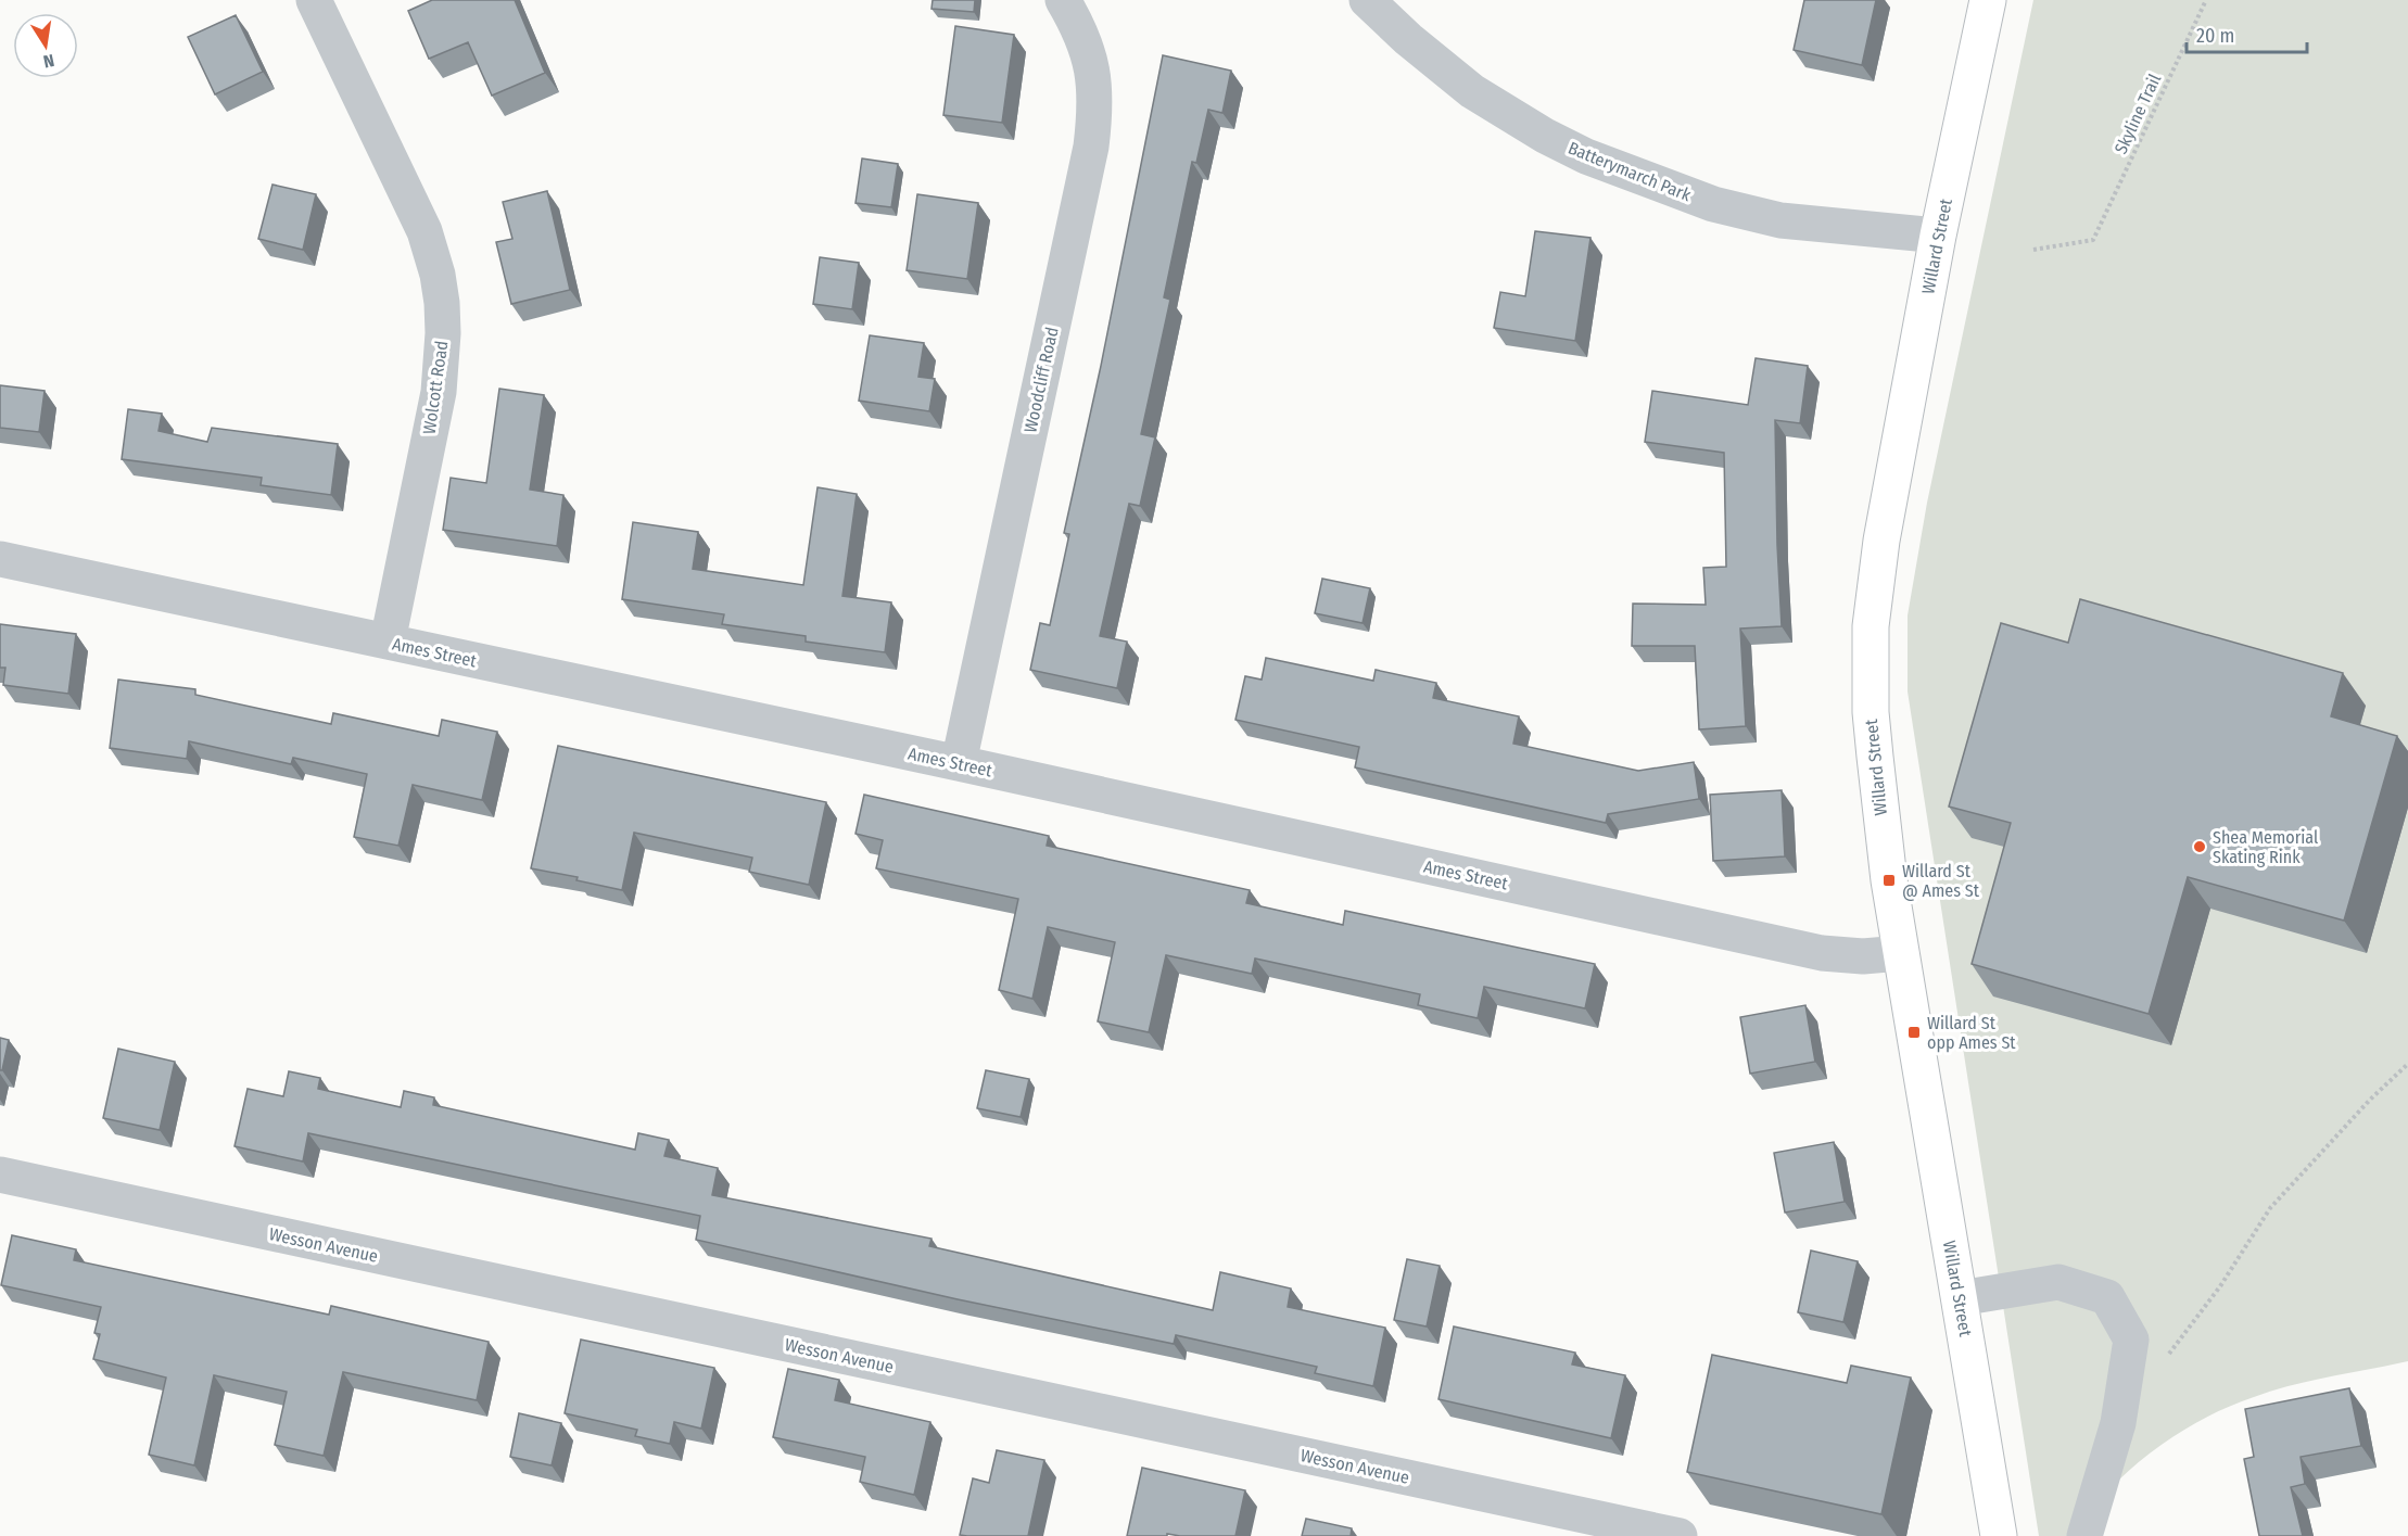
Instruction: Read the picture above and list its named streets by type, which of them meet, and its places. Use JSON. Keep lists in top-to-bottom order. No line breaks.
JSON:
{"streets":{"main road":["Willard Street"],"street":["Batterymarch Park","Woodcliff Road","Wolcott Road","Ames Street","Wesson Avenue"],"path":["Skyline Trail"]},"crossings":[["Batterymarch Park","Willard Street"],["Willard Street","Ames Street"],["Woodcliff Road","Ames Street"],["Wolcott Road","Ames Street"]],"places":{"other":["Shea Memorial Skating Rink"],"transit":["Willard St @ Ames St","Willard St opp Ames St"]},"scale_bar":"20 m","north":"bottom"}
